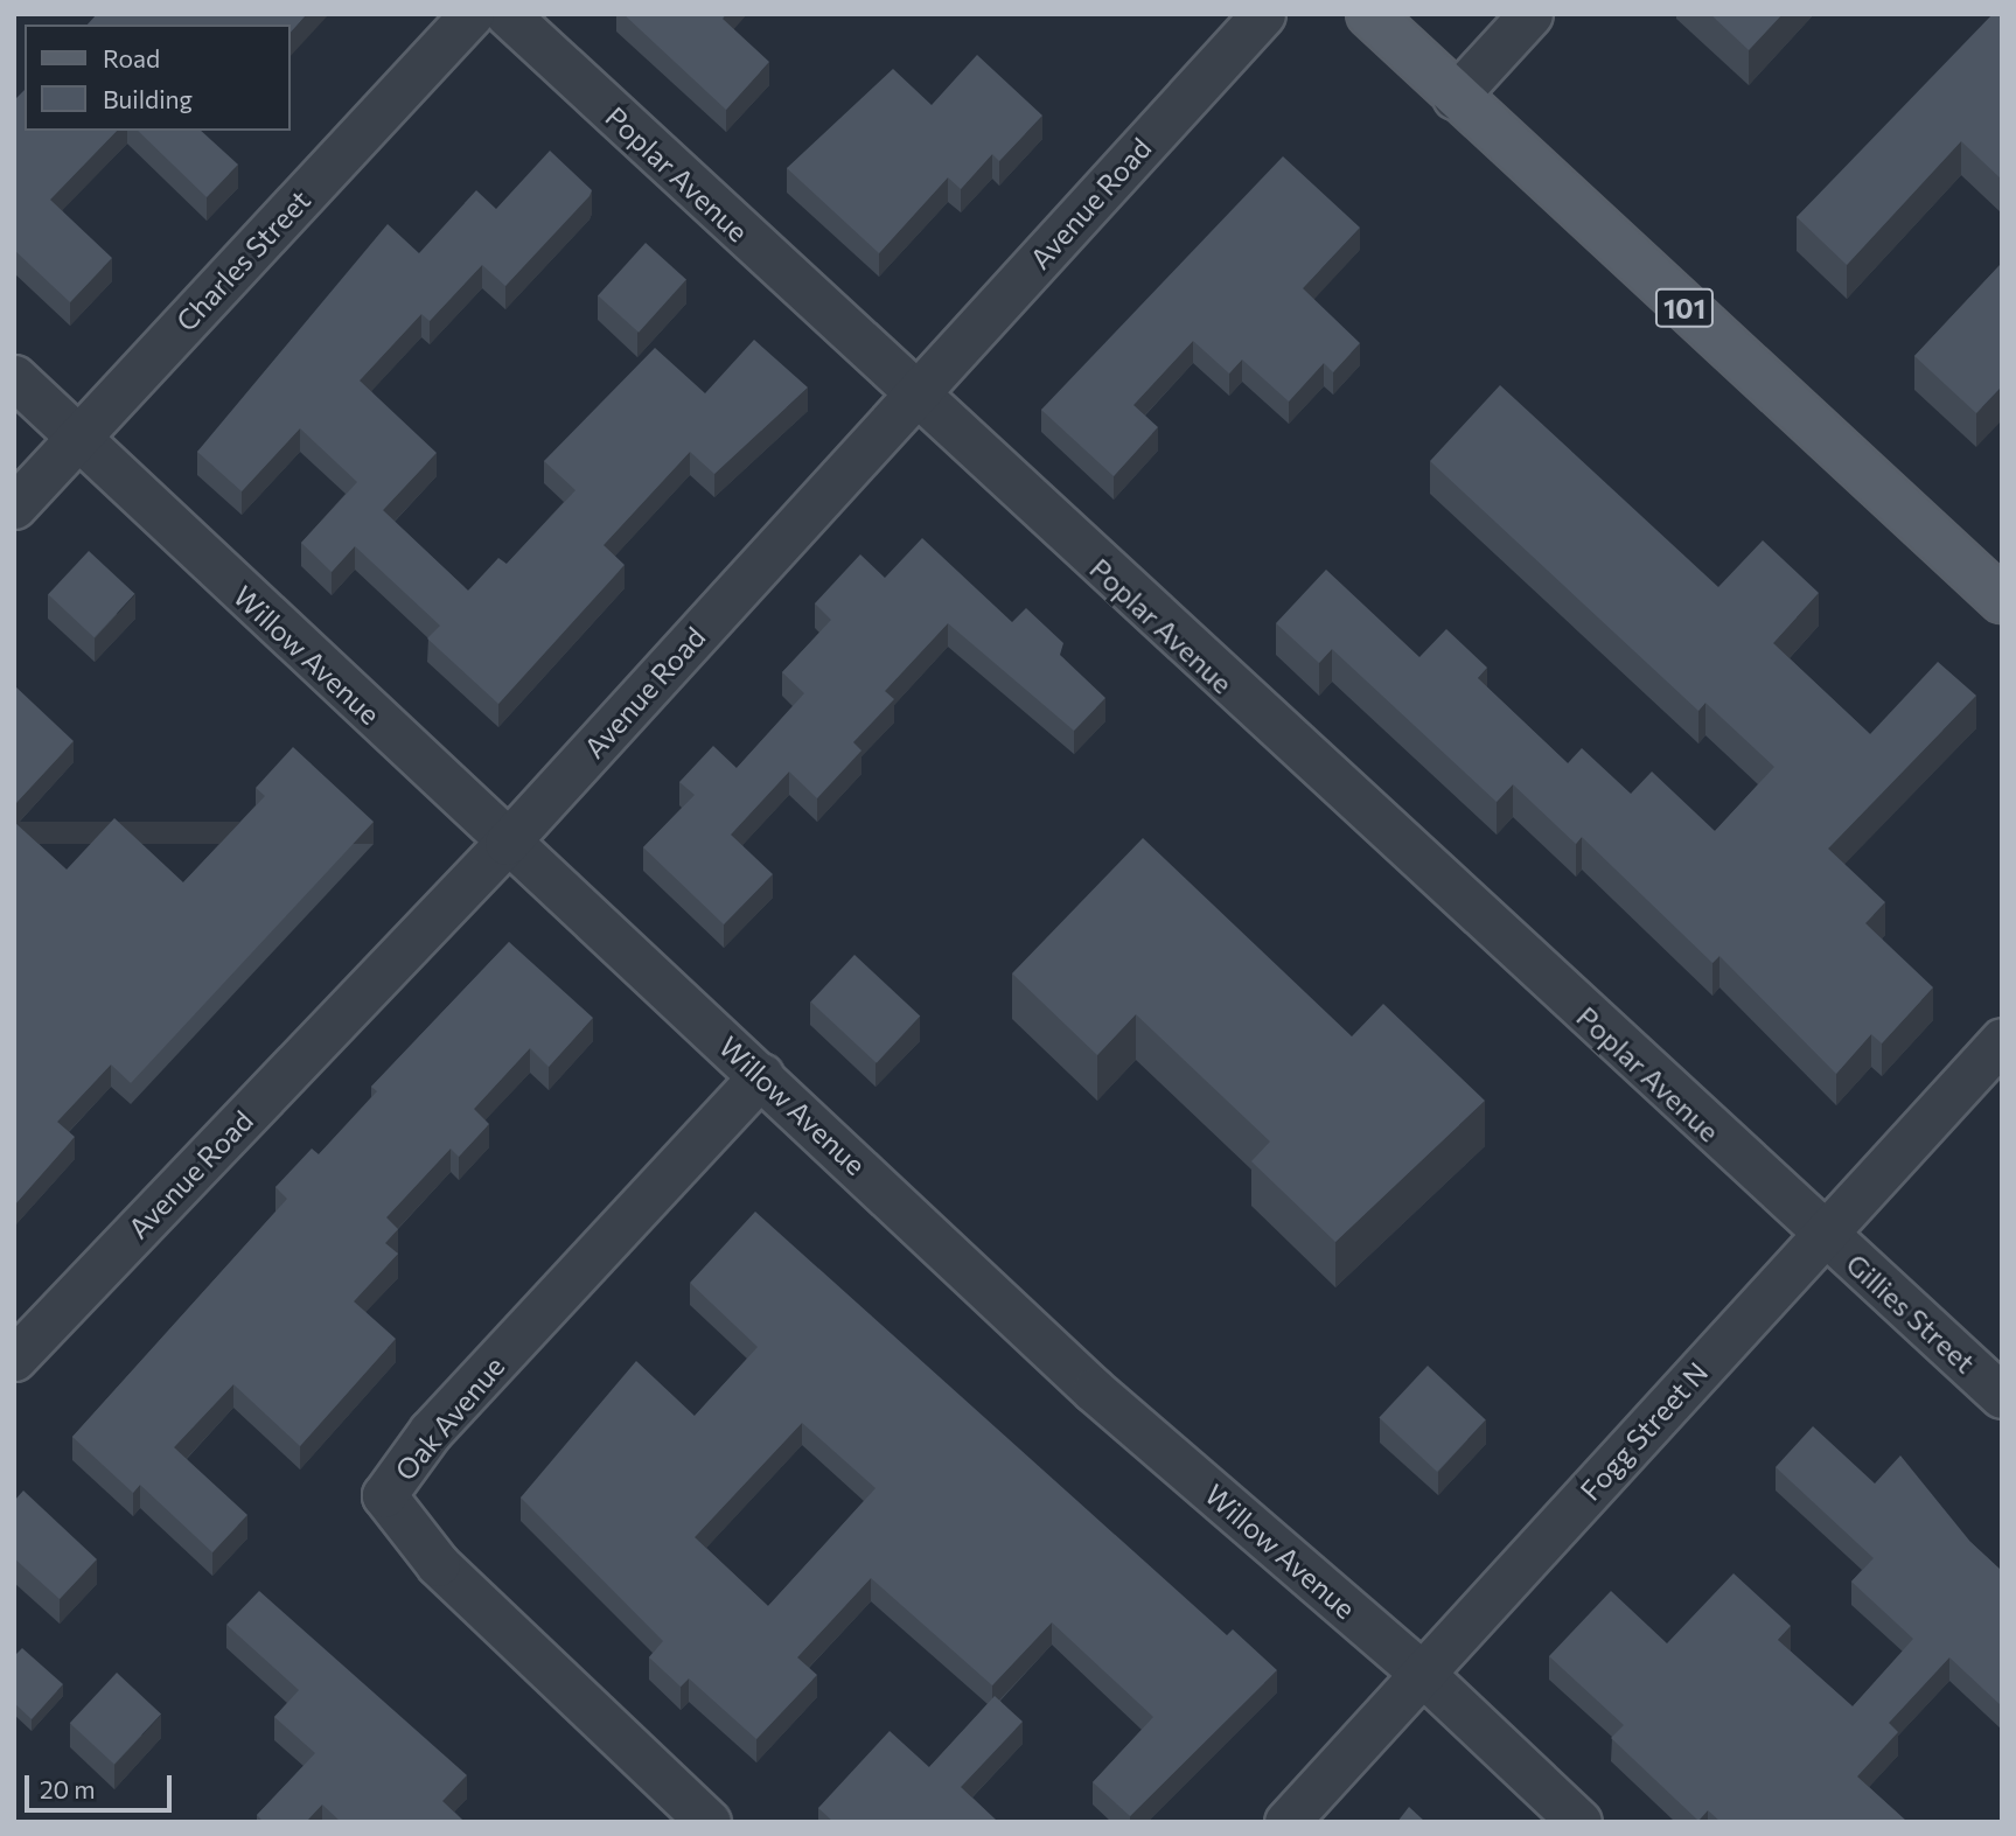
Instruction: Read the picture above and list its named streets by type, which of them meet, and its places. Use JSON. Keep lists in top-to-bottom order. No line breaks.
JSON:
{"streets":{"main road":["101"],"street":["Poplar Avenue","Avenue Road","Charles Street","Willow Avenue","Gillies Street","Oak Avenue","Fogg Street N"]},"crossings":[["Poplar Avenue","Avenue Road"],["Poplar Avenue","Gillies Street"],["Poplar Avenue","Fogg Street N"],["Avenue Road","Willow Avenue"],["Charles Street","Willow Avenue"],["Willow Avenue","Oak Avenue"],["Willow Avenue","Fogg Street N"],["Gillies Street","Fogg Street N"]],"legend":["Road","Building"],"scale_bar":"20 m"}
